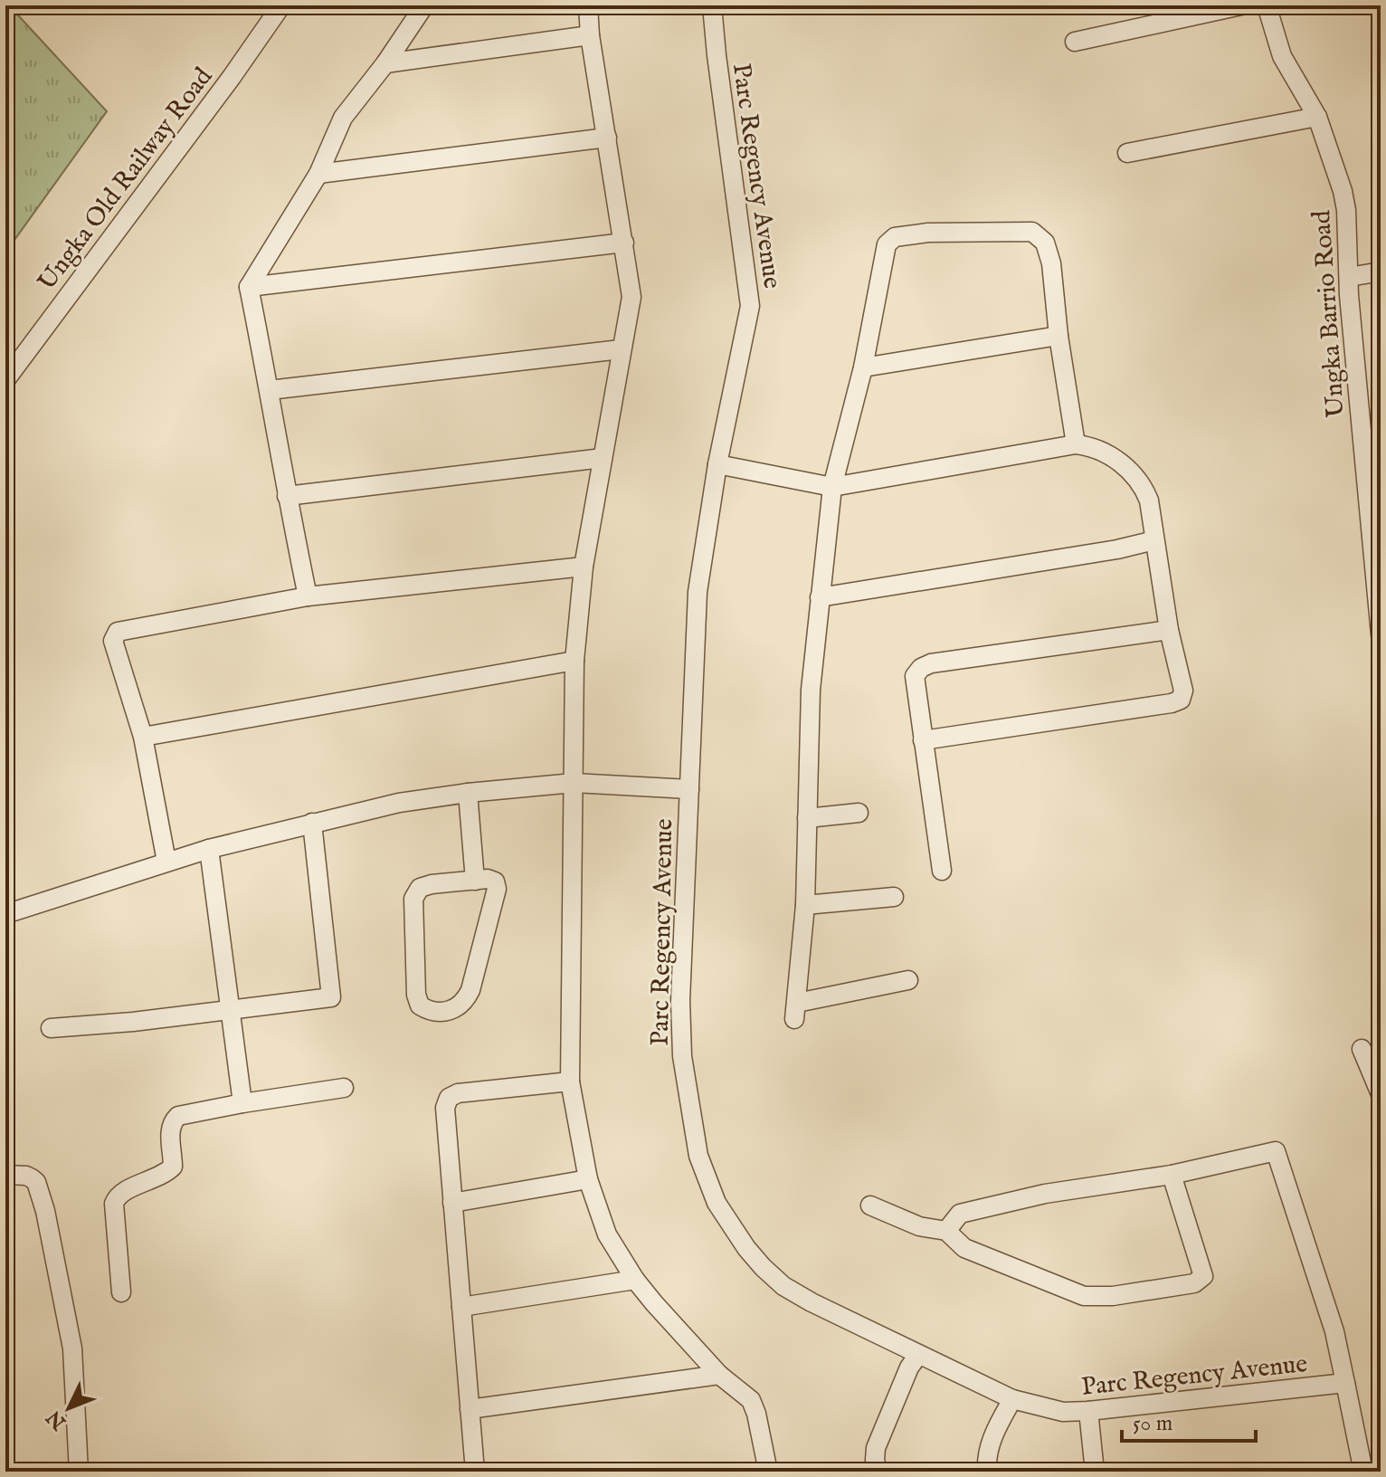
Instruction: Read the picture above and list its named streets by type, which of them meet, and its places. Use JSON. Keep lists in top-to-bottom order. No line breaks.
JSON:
{"streets":{"street":["Parc Regency Avenue","Ungka Old Railway Road","Ungka Barrio Road"]},"scale_bar":"50 m","north":"bottom left"}
